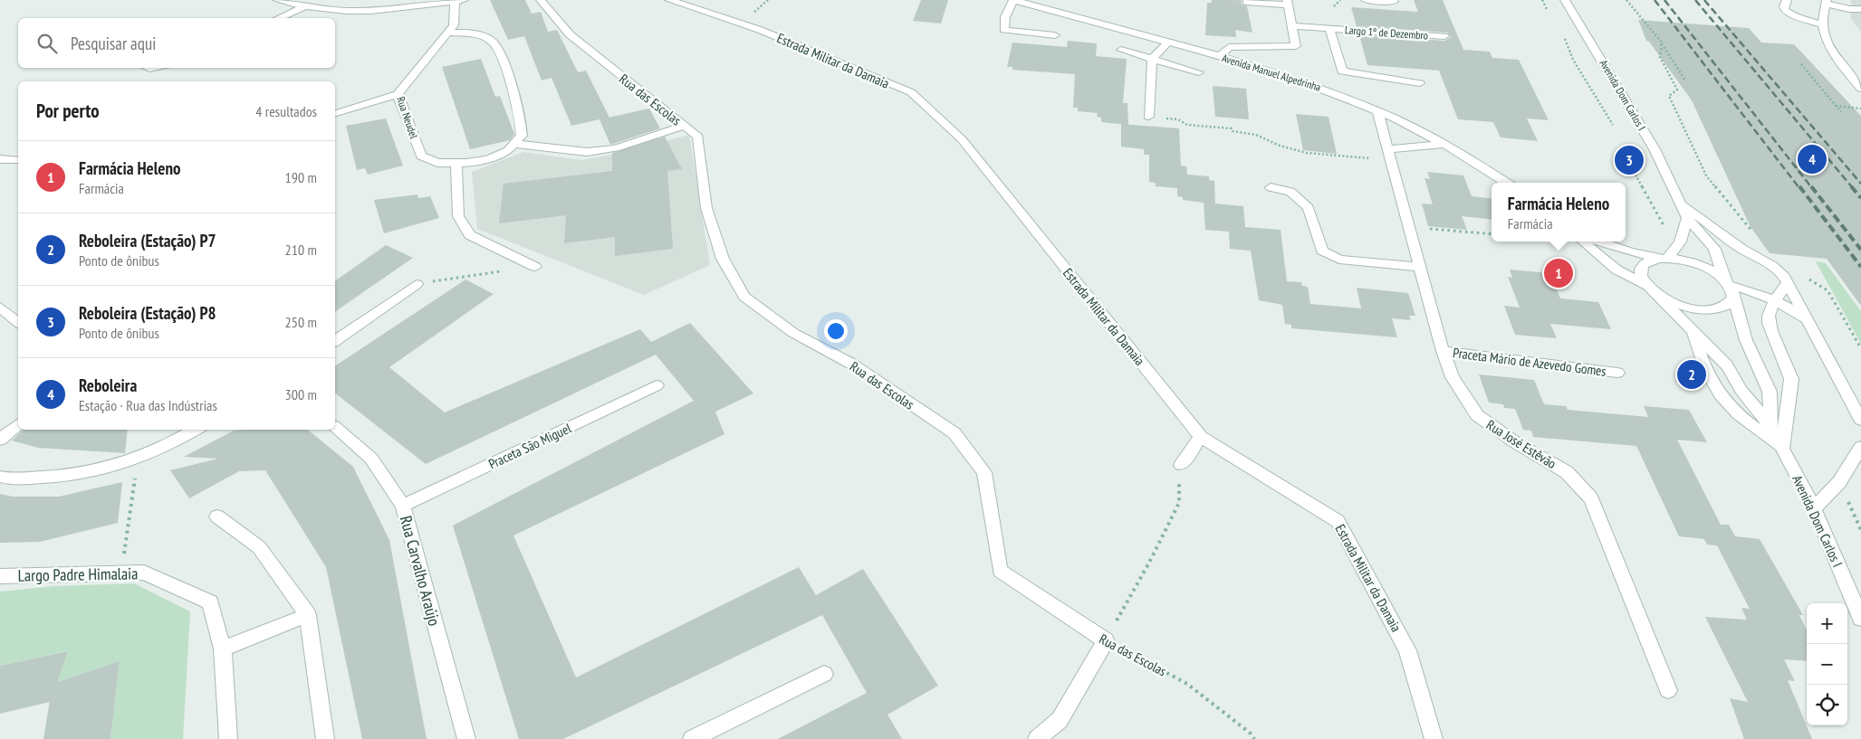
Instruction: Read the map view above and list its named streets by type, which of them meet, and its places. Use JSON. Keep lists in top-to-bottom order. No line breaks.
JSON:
{"streets":{"street":["Largo 1º de Dezembro","Estrada Militar da Damaia","Avenida Manuel Alpedrinha","Avenida Dom Carlos I","Rua das Escolas","Rua Neudel","Praceta Mário de Azevedo Gomes","Rua José Estêvão","Praceta São Miguel","Rua Carvalho Araújo","Largo Padre Himalaia"]},"crossings":[["Avenida Manuel Alpedrinha","Rua José Estêvão"],["Praceta Mário de Azevedo Gomes","Rua José Estêvão"],["Praceta São Miguel","Rua Carvalho Araújo"]],"page":{"search":"Pesquisar aqui","heading":["Por perto","4 resultados"],"list":[{"mark":"1","name":"Farmácia Heleno","note":"Farmácia","value":"190 m"},{"mark":"2","name":"Reboleira (Estação) P7","note":"Ponto de ônibus","value":"210 m"},{"mark":"3","name":"Reboleira (Estação) P8","note":"Ponto de ônibus","value":"250 m"},{"mark":"4","name":"Reboleira","note":"Estação · Rua das Indústrias","value":"300 m"}],"pins":["4","3","1","2"],"popup":["Farmácia Heleno","Farmácia"],"map_buttons":["+","−"]}}
